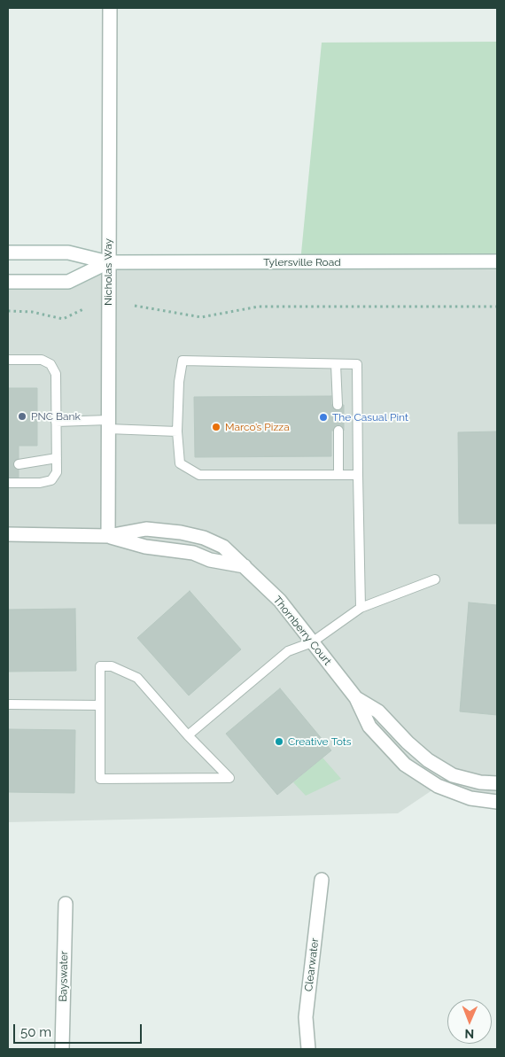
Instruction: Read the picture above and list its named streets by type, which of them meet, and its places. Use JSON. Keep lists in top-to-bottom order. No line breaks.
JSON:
{"streets":{"street":["Tylersville Road","Nicholas Way","Thornberry Court","Clearwater","Bayswater"]},"crossings":[["Tylersville Road","Nicholas Way"],["Nicholas Way","Thornberry Court"]],"places":["PNC Bank","The Casual Pint","Marco’s Pizza","Creative Tots"],"scale_bar":"50 m","north":"bottom"}
